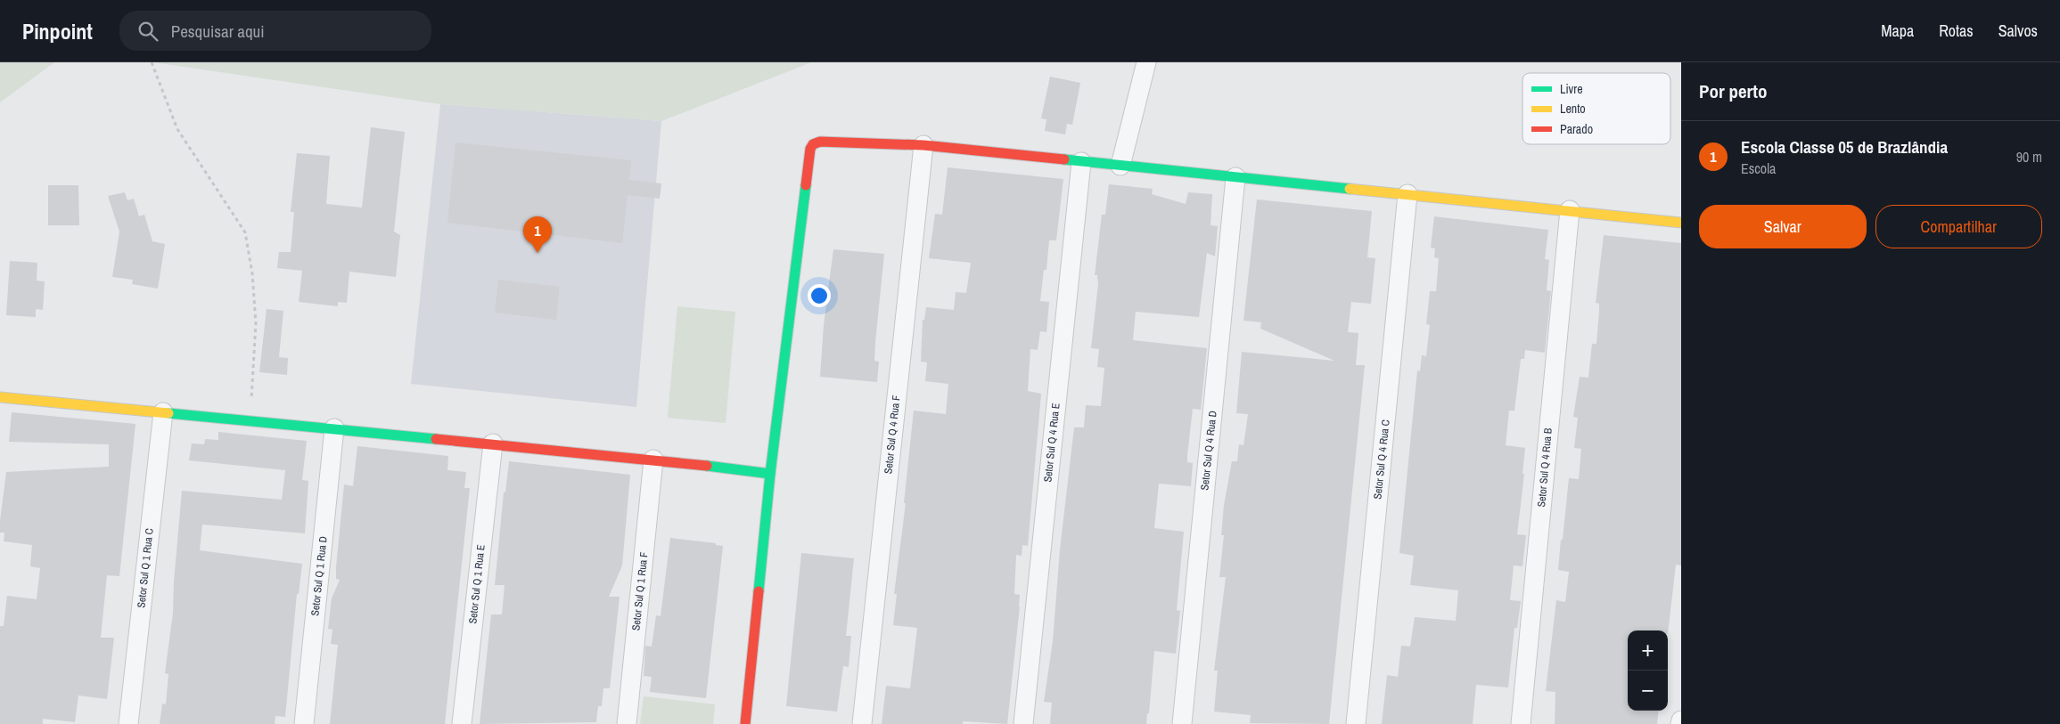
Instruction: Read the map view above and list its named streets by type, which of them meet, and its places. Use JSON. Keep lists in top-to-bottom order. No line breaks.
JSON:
{"streets":{"street":["Setor Sul Q 4 Rua F","Setor Sul Q 4 Rua E","Setor Sul Q 4 Rua D","Setor Sul Q 4 Rua C","Setor Sul Q 4 Rua B","Setor Sul Q 1 Rua C","Setor Sul Q 1 Rua D","Setor Sul Q 1 Rua E","Setor Sul Q 1 Rua F"]},"legend":["Livre","Lento","Parado"],"page":{"header":"Pinpoint","search":"Pesquisar aqui","nav":["Mapa","Rotas","Salvos"],"heading":"Por perto","list":[{"mark":"1","name":"Escola Classe 05 de Brazlândia","note":"Escola","value":"90 m"}],"buttons":["Salvar","Compartilhar"],"pins":"1","map_buttons":["+","−"]}}
